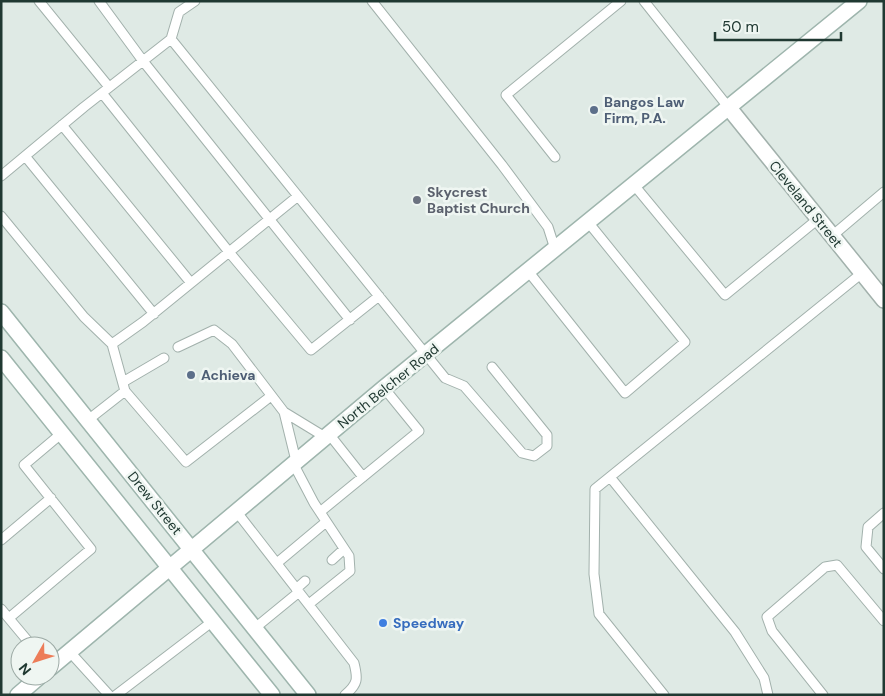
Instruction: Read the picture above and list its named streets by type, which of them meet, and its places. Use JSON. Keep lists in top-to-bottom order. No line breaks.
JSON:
{"streets":{"main road":["Cleveland Street","North Belcher Road","Drew Street"]},"crossings":[["Cleveland Street","North Belcher Road"],["North Belcher Road","Drew Street"]],"places":["Bangos Law Firm, P.A.","Skycrest Baptist Church","Achieva","Speedway"],"scale_bar":"50 m","north":"bottom left"}
